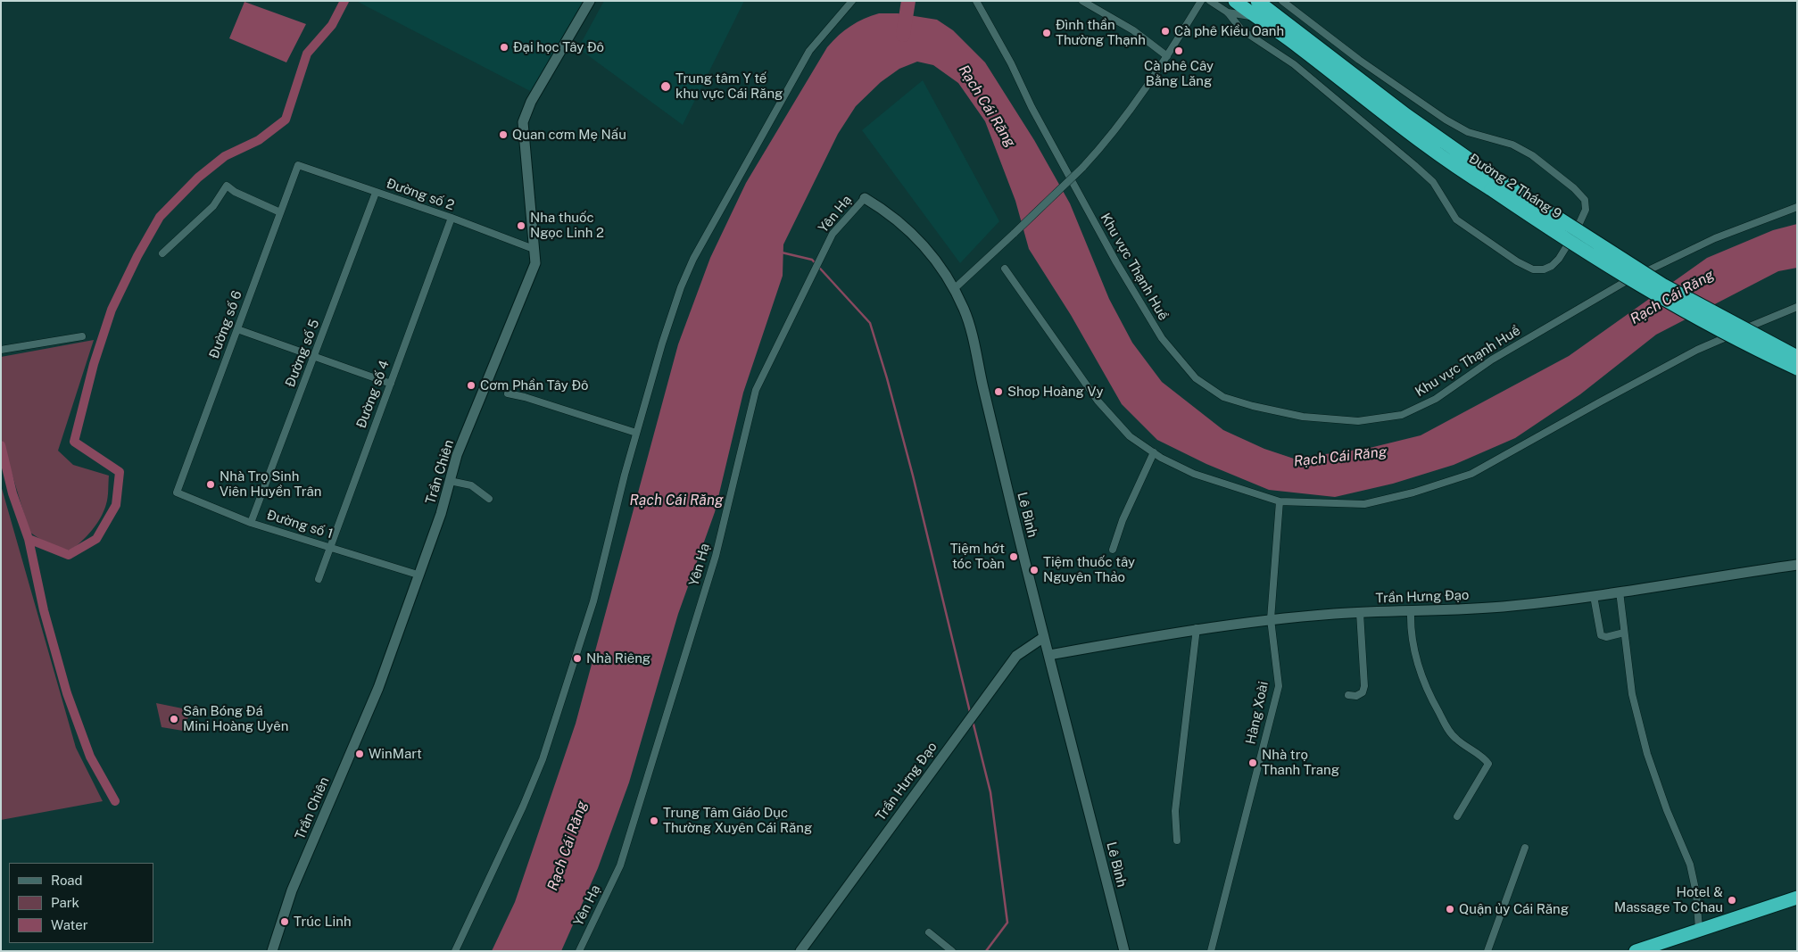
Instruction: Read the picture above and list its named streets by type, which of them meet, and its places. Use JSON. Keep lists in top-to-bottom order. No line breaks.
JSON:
{"streets":{"highway":["Đường 2 Tháng 9"],"street":["Đường số 2","Yên Hạ","Khu vực Thạnh Huề","Đường số 6","Đường số 5","Đường số 4","Trần Chiên","Lê Bình","Đường số 1","Trần Hưng Đạo","Hàng Xoài"]},"crossings":[["Đường số 2","Đường số 6"],["Đường số 2","Đường số 5"],["Đường số 2","Đường số 4"],["Đường số 2","Trần Chiên"],["Yên Hạ","Lê Bình"],["Đường số 6","Đường số 1"],["Đường số 5","Đường số 1"],["Đường số 4","Đường số 1"],["Trần Chiên","Đường số 1"],["Lê Bình","Trần Hưng Đạo"],["Trần Hưng Đạo","Hàng Xoài"]],"water":["Rạch Cái Răng"],"places":["Cà phê Kiều Oanh","Đình thần Thường Thạnh","Đại học Tây Đô","Cà phê Cây Bằng Lăng","Trung tâm Y tế khu vực Cái Răng","Quan cơm Mẹ Nấu","Nha thuốc Ngọc Linh 2","Cơm Phần Tây Đô","Shop Hoàng Vy","Nhà Trọ Sinh Viên Huyền Trân","Tiệm hớt tóc Toàn","Tiệm thuốc tây Nguyên Thảo","Nhà Riêng","Sân Bóng Đá Mini Hoàng Uyên","WinMart","Nhà trọ Thanh Trang","Trung Tâm Giáo Dục Thường Xuyên Cái Răng","Hotel & Massage To Chau","Quận ủy Cái Răng","Trúc Linh"],"legend":["Road","Park","Water"]}
